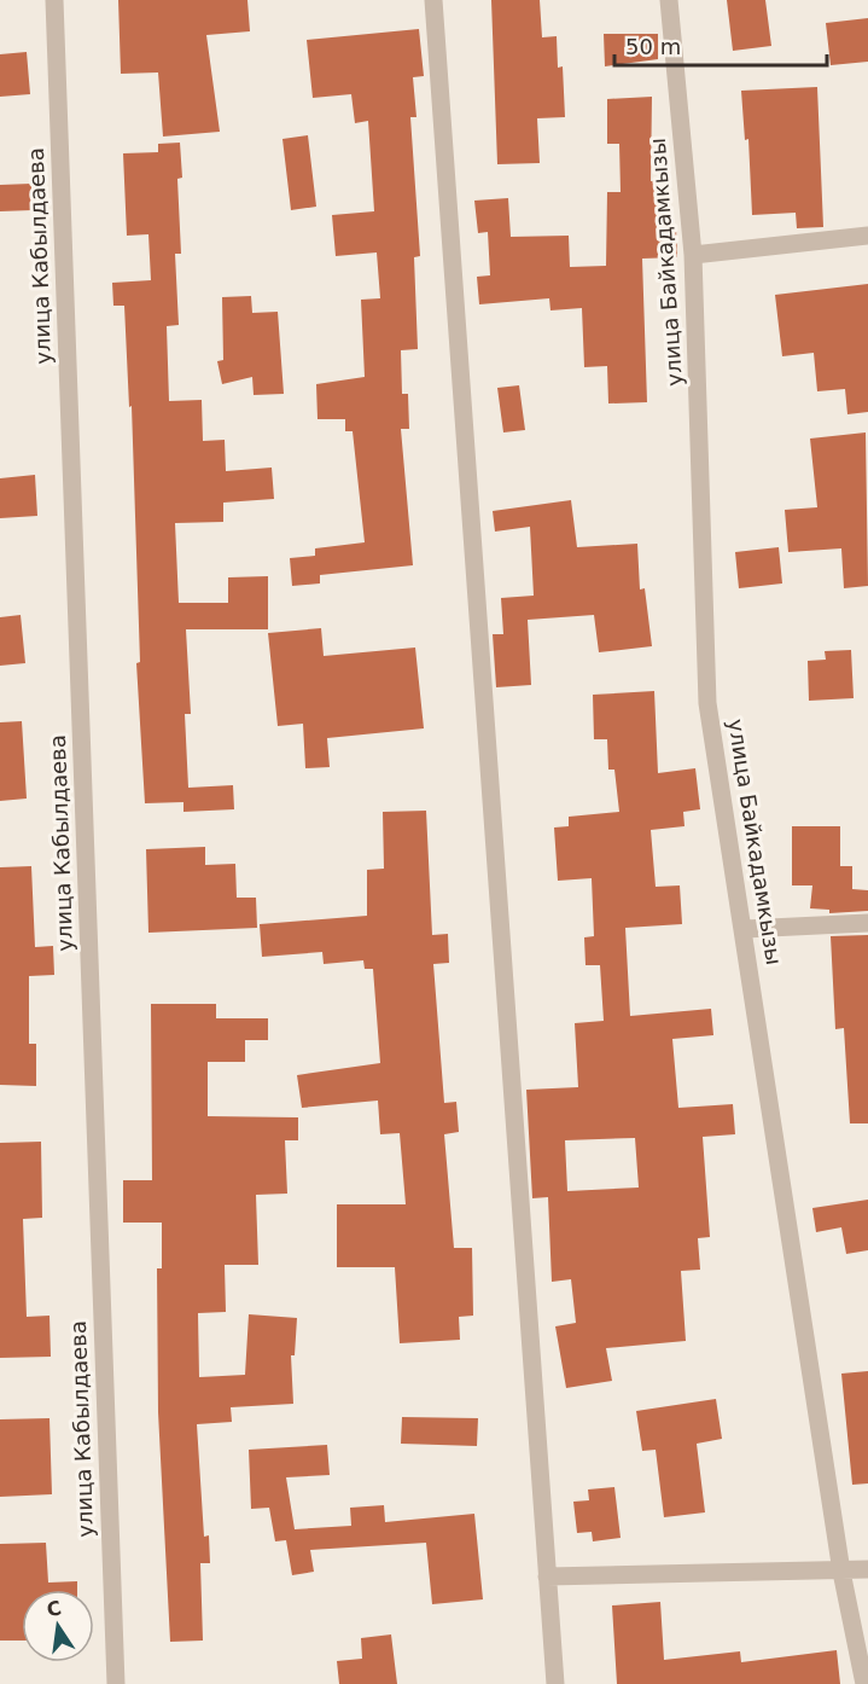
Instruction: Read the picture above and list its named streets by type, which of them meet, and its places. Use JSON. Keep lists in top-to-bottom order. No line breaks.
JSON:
{"streets":{"street":["улица Кабылдаева","улица Байкадамкызы"]},"scale_bar":"50 m","north":"top"}
